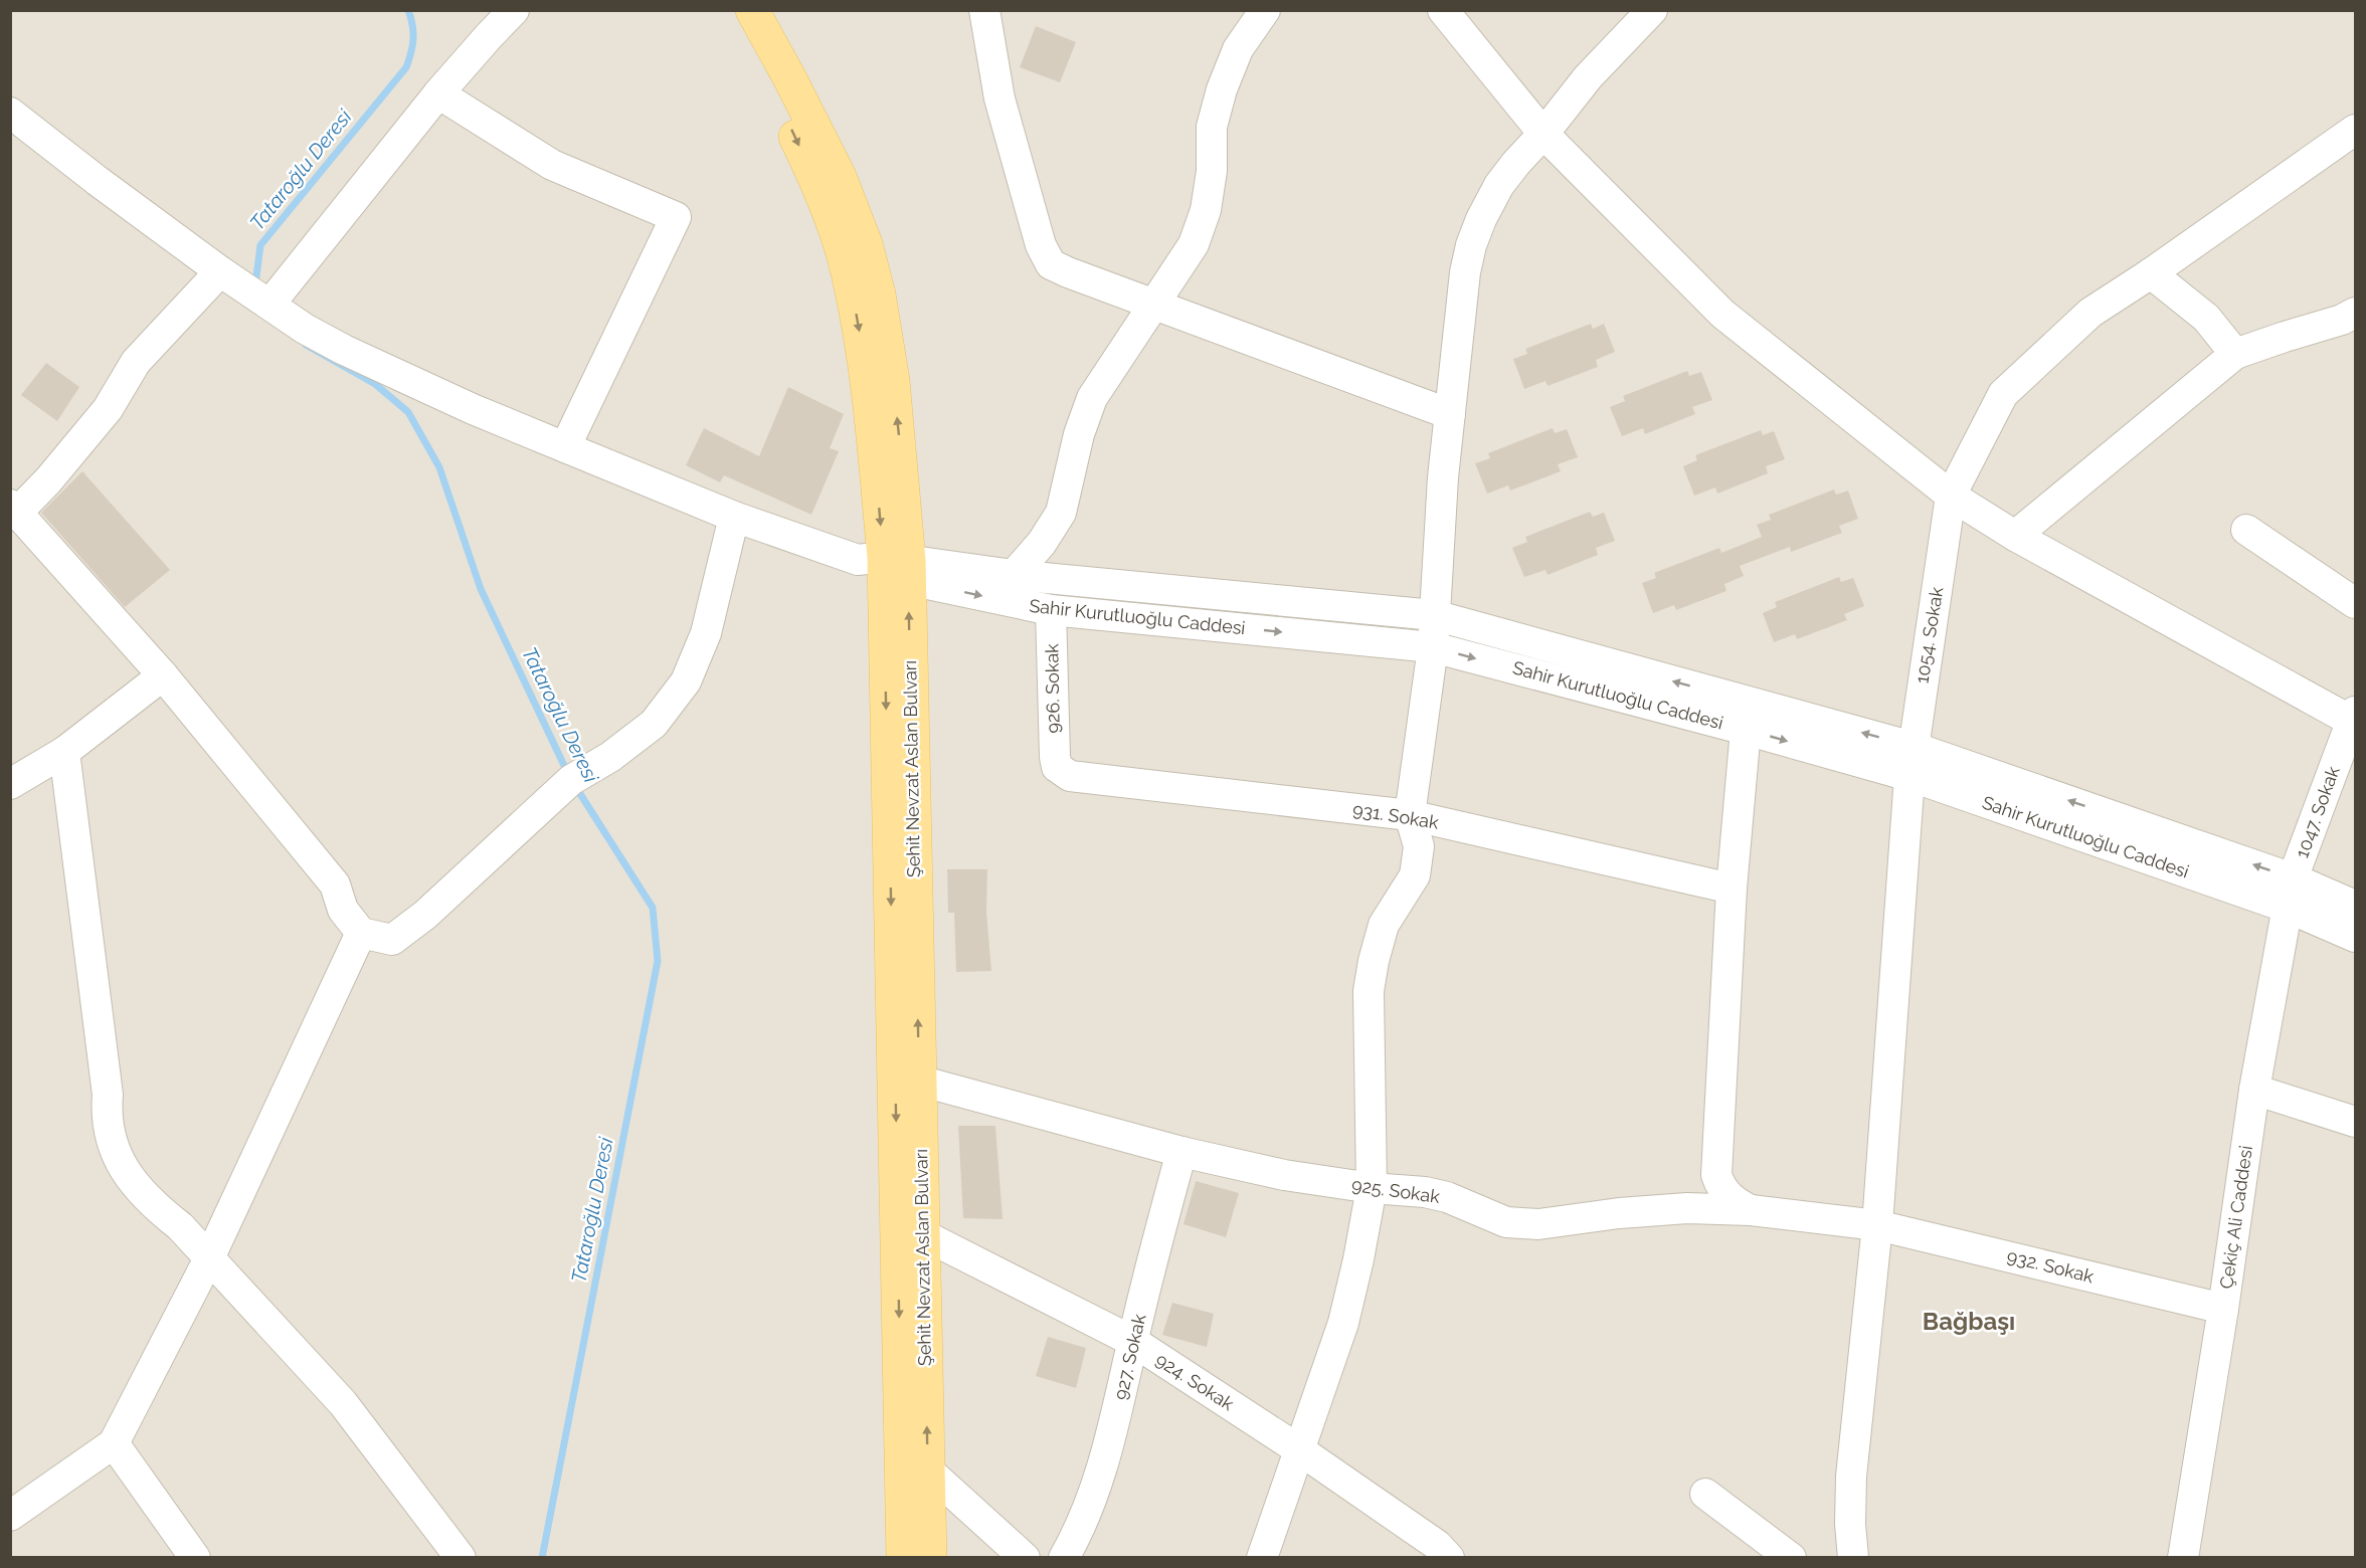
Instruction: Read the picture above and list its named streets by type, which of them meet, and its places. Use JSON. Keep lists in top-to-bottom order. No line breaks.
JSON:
{"streets":{"main road":["Şehit Nevzat Aslan Bulvarı"],"street":["Sahir Kurutluoğlu Caddesi","1054. Sokak","926. Sokak","1047. Sokak","931. Sokak","925. Sokak","Çekiç Ali Caddesi","932. Sokak","927. Sokak","924. Sokak"]},"crossings":[["Sahir Kurutluoğlu Caddesi","1054. Sokak"],["Sahir Kurutluoğlu Caddesi","926. Sokak"],["Sahir Kurutluoğlu Caddesi","Şehit Nevzat Aslan Bulvarı"],["Sahir Kurutluoğlu Caddesi","1047. Sokak"],["Sahir Kurutluoğlu Caddesi","Çekiç Ali Caddesi"],["1054. Sokak","925. Sokak"],["1054. Sokak","932. Sokak"],["926. Sokak","931. Sokak"],["Şehit Nevzat Aslan Bulvarı","925. Sokak"],["Şehit Nevzat Aslan Bulvarı","924. Sokak"],["1047. Sokak","Çekiç Ali Caddesi"],["925. Sokak","932. Sokak"],["925. Sokak","927. Sokak"],["Çekiç Ali Caddesi","932. Sokak"],["927. Sokak","924. Sokak"]],"districts":["Bağbaşı"],"water":["Tataroğlu Deresi"]}
